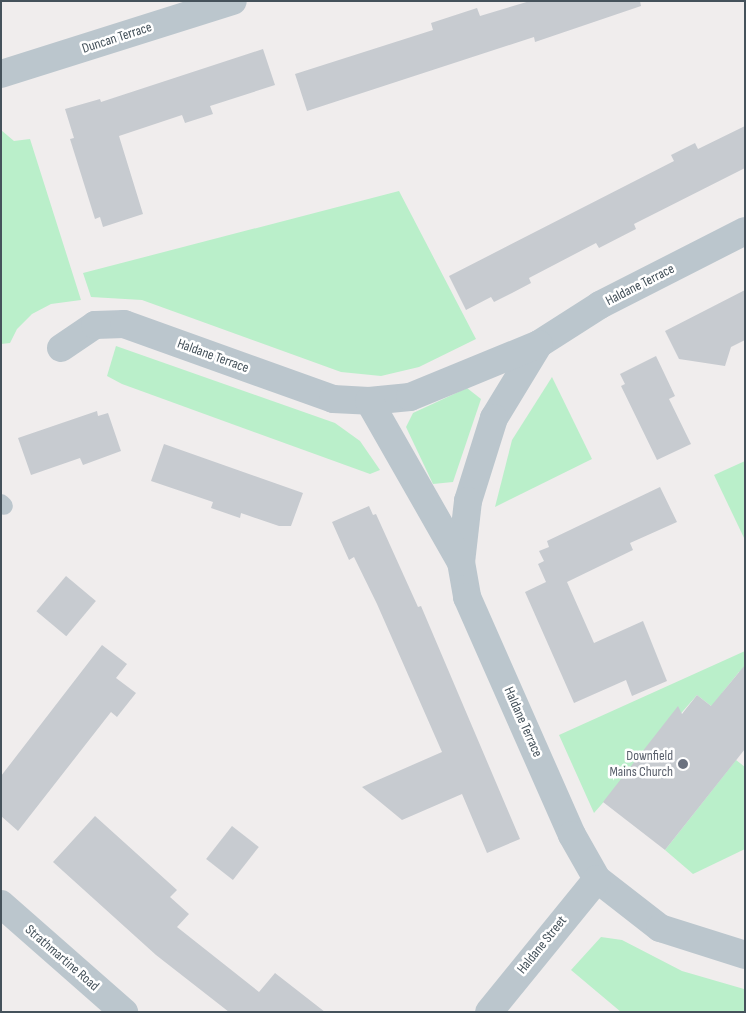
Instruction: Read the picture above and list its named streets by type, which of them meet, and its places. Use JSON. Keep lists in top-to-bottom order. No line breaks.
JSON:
{"streets":{"street":["Duncan Terrace","Haldane Terrace","Haldane Street","Strathmartine Road"]},"crossings":[["Haldane Terrace","Haldane Street"]],"places":["Downfield Mains Church"]}
